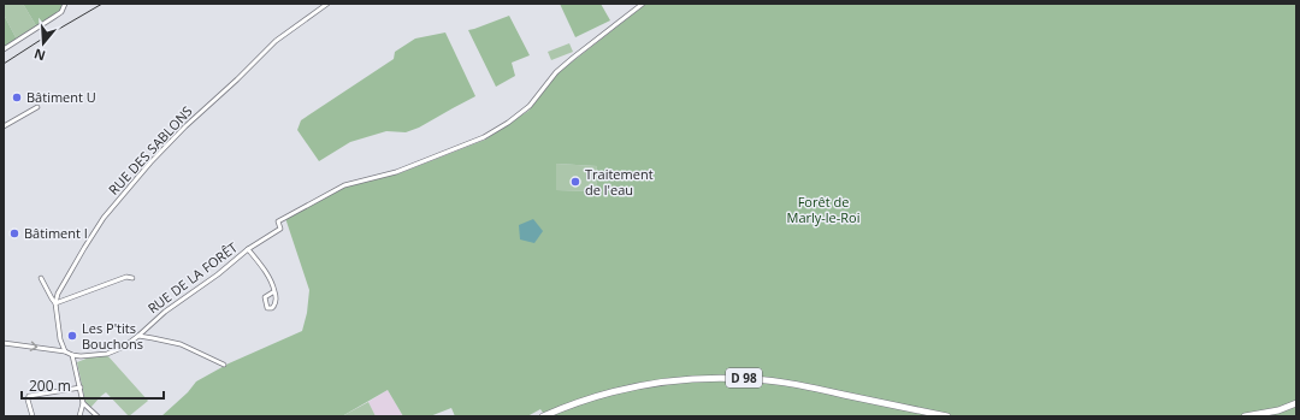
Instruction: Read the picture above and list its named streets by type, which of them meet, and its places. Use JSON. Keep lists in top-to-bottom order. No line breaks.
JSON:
{"streets":{"main road":["D 98"],"street":["RUE DES SABLONS","RUE DE LA FORÊT"]},"parks":["Forêt de Marly-le-Roi"],"places":["Bâtiment U","Traitement de l'eau","Bâtiment I","Les P'tits Bouchons"],"scale_bar":"200 m","north":"bottom"}
